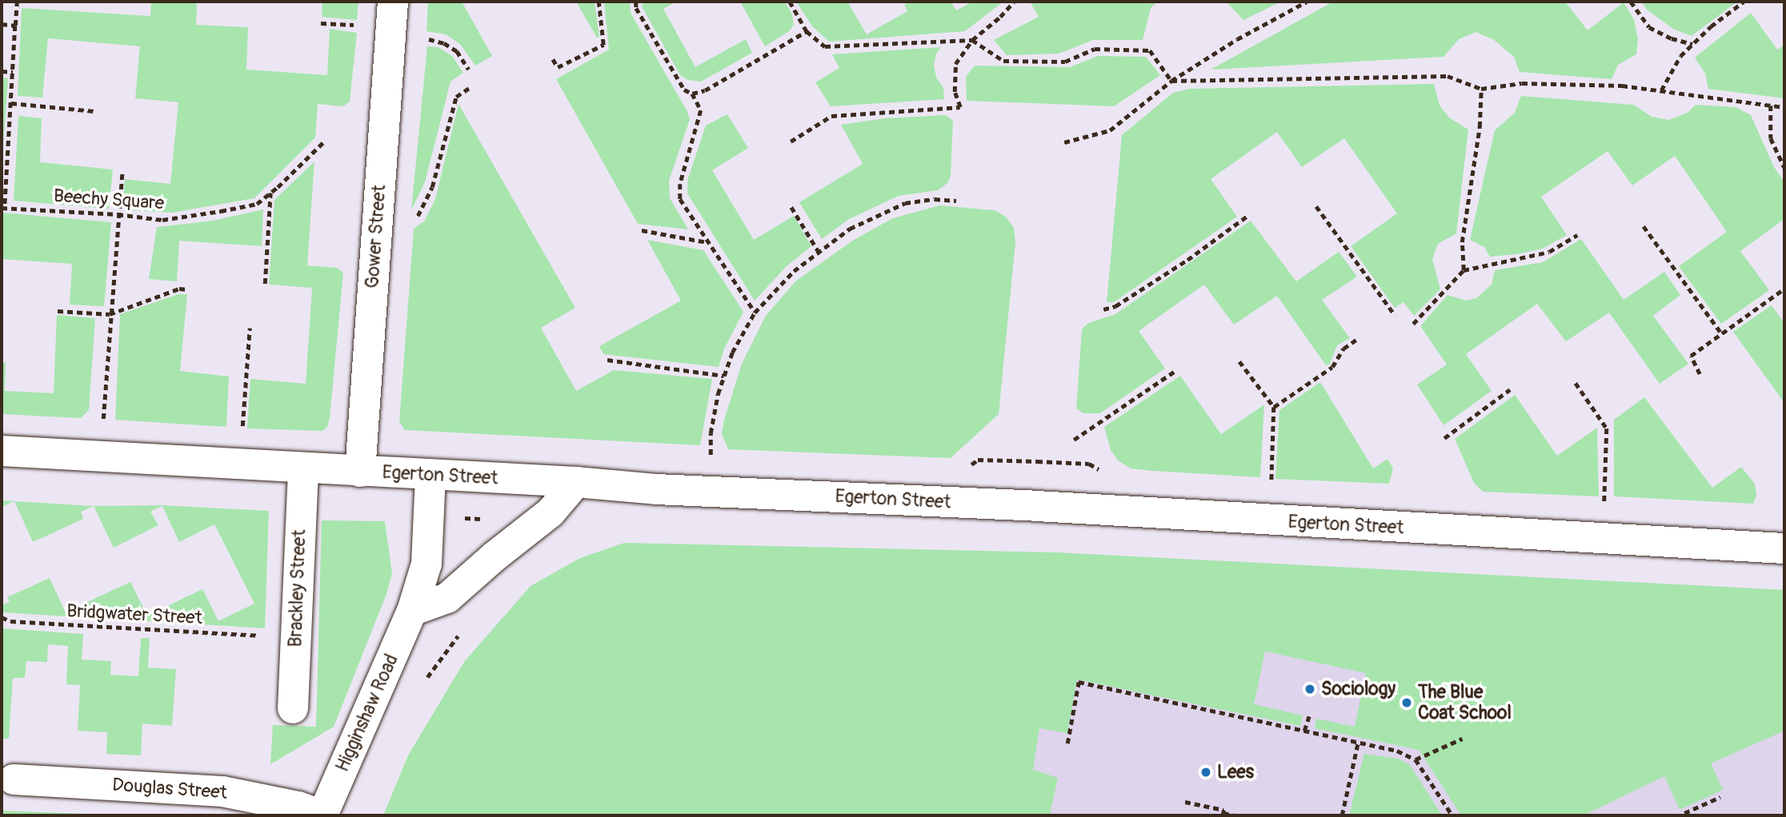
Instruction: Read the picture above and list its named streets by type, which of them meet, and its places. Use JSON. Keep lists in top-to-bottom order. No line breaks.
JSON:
{"streets":{"street":["Gower Street","Egerton Street","Brackley Street","Higginshaw Road","Douglas Street"],"path":["Beechy Square","Bridgwater Street"]},"crossings":[["Gower Street","Egerton Street"],["Egerton Street","Brackley Street"],["Egerton Street","Higginshaw Road"],["Higginshaw Road","Douglas Street"]],"places":["Sociology","The Blue Coat School","Lees"]}
